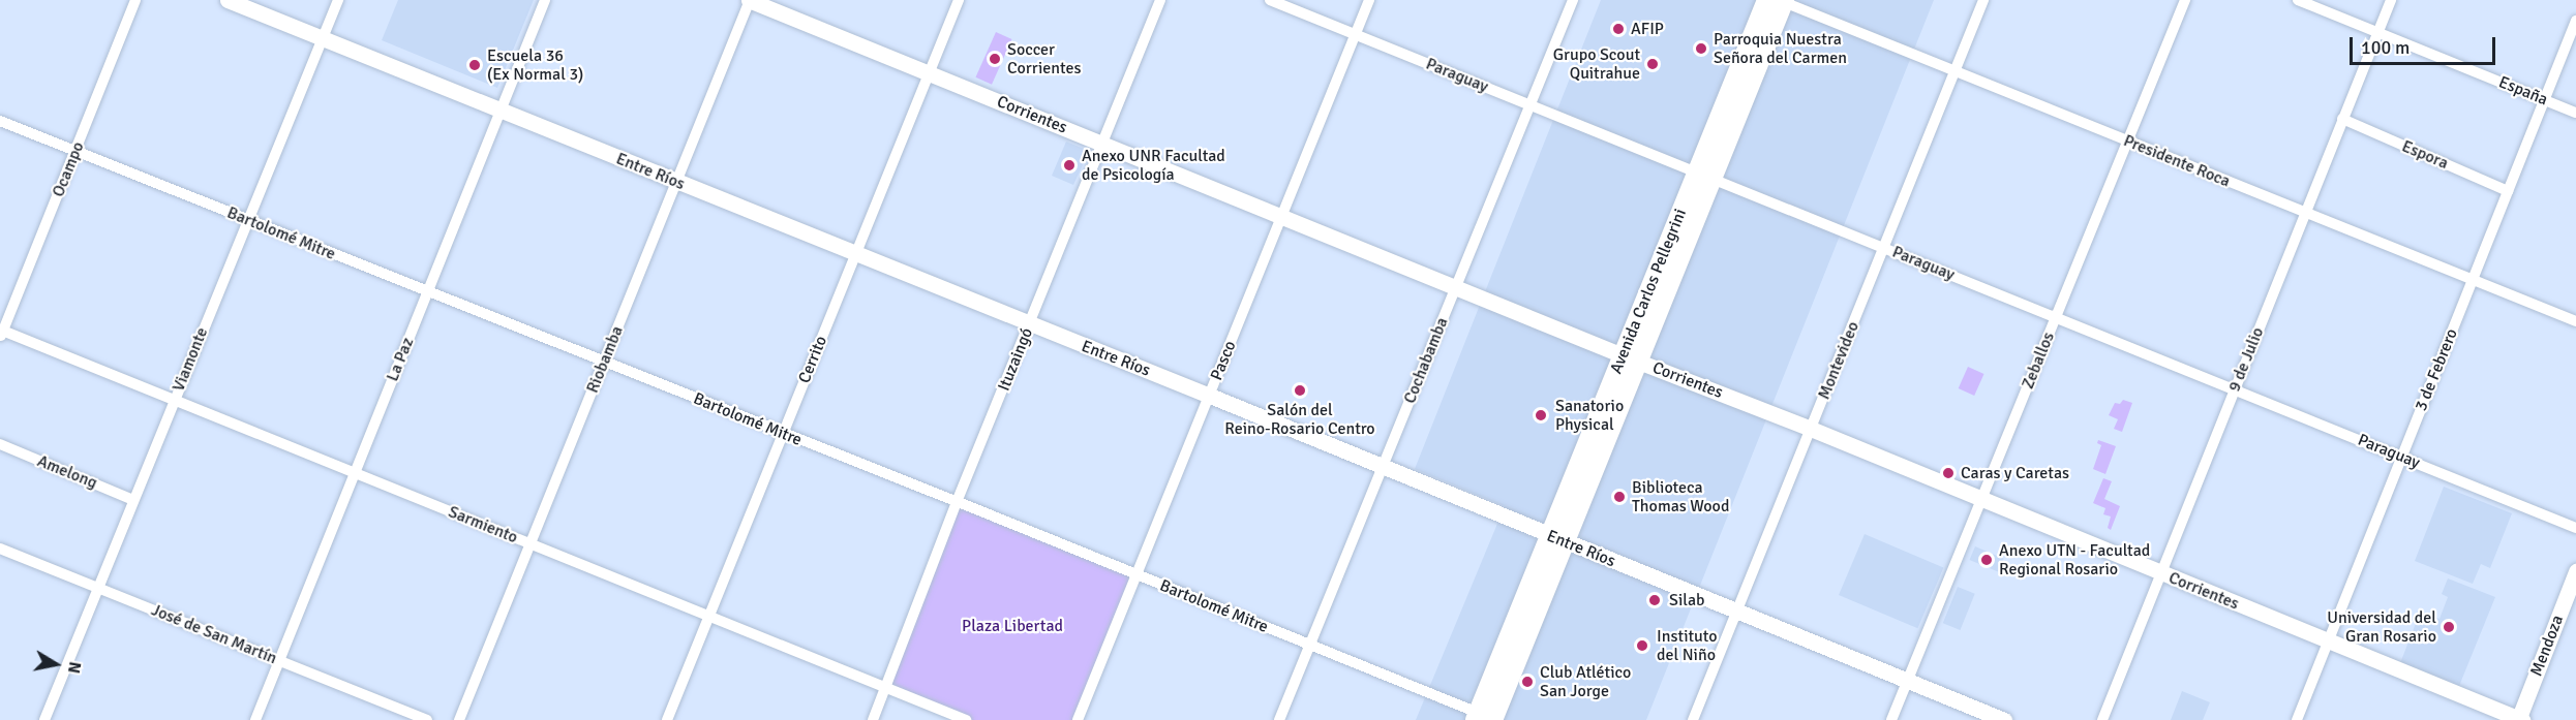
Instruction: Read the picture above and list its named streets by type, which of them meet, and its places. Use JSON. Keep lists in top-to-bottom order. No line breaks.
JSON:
{"streets":{"main road":["Corrientes","Entre Ríos","Avenida Carlos Pellegrini","Mendoza"],"street":["Paraguay","España","Espora","Presidente Roca","Ocampo","Bartolomé Mitre","Viamonte","La Paz","Riobamba","Cerrito","Ituzaingó","9 de Julio","Pasco","Cochabamba","Montevideo","Zeballos","3 de Febrero","Amelong","Sarmiento","José de San Martín"]},"crossings":[["Paraguay","Avenida Carlos Pellegrini"],["Paraguay","9 de Julio"],["Paraguay","Pasco"],["Paraguay","Cochabamba"],["Paraguay","Montevideo"],["Paraguay","Zeballos"],["Paraguay","3 de Febrero"],["España","9 de Julio"],["España","3 de Febrero"],["Corrientes","Avenida Carlos Pellegrini"],["Corrientes","Riobamba"],["Corrientes","Cerrito"],["Corrientes","Ituzaingó"],["Corrientes","9 de Julio"],["Corrientes","Pasco"],["Corrientes","Cochabamba"],["Corrientes","Montevideo"],["Corrientes","Zeballos"],["Corrientes","3 de Febrero"],["Corrientes","Mendoza"],["Espora","9 de Julio"],["Espora","3 de Febrero"],["Presidente Roca","Avenida Carlos Pellegrini"],["Presidente Roca","9 de Julio"],["Presidente Roca","Montevideo"],["Presidente Roca","Zeballos"],["Presidente Roca","3 de Febrero"],["Ocampo","Bartolomé Mitre"],["Ocampo","Sarmiento"],["Entre Ríos","Avenida Carlos Pellegrini"],["Entre Ríos","Viamonte"],["Entre Ríos","La Paz"],["Entre Ríos","Riobamba"],["Entre Ríos","Cerrito"],["Entre Ríos","Ituzaingó"],["Entre Ríos","Pasco"],["Entre Ríos","Cochabamba"],["Entre Ríos","Montevideo"],["Entre Ríos","Zeballos"],["Bartolomé Mitre","Avenida Carlos Pellegrini"],["Bartolomé Mitre","Viamonte"],["Bartolomé Mitre","La Paz"],["Bartolomé Mitre","Riobamba"],["Bartolomé Mitre","Cerrito"],["Bartolomé Mitre","Ituzaingó"],["Bartolomé Mitre","Pasco"],["Bartolomé Mitre","Cochabamba"],["Viamonte","Amelong"],["Viamonte","Sarmiento"],["Viamonte","José de San Martín"],["La Paz","Sarmiento"],["La Paz","José de San Martín"],["Riobamba","Sarmiento"],["Cerrito","Sarmiento"],["Ituzaingó","Sarmiento"]],"parks":["Plaza Libertad"],"places":["AFIP","Parroquia Nuestra Señora del Carmen","Soccer Corrientes","Grupo Scout Quitrahue","Escuela 36 (Ex Normal 3)","Anexo UNR Facultad de Psicología","Salón del Reino-Rosario Centro","Sanatorio Physical","Caras y Caretas","Biblioteca Thomas Wood","Anexo UTN - Facultad Regional Rosario","Silab","Universidad del Gran Rosario","Instituto del Niño","Club Atlético San Jorge"],"scale_bar":"100 m","north":"right"}
